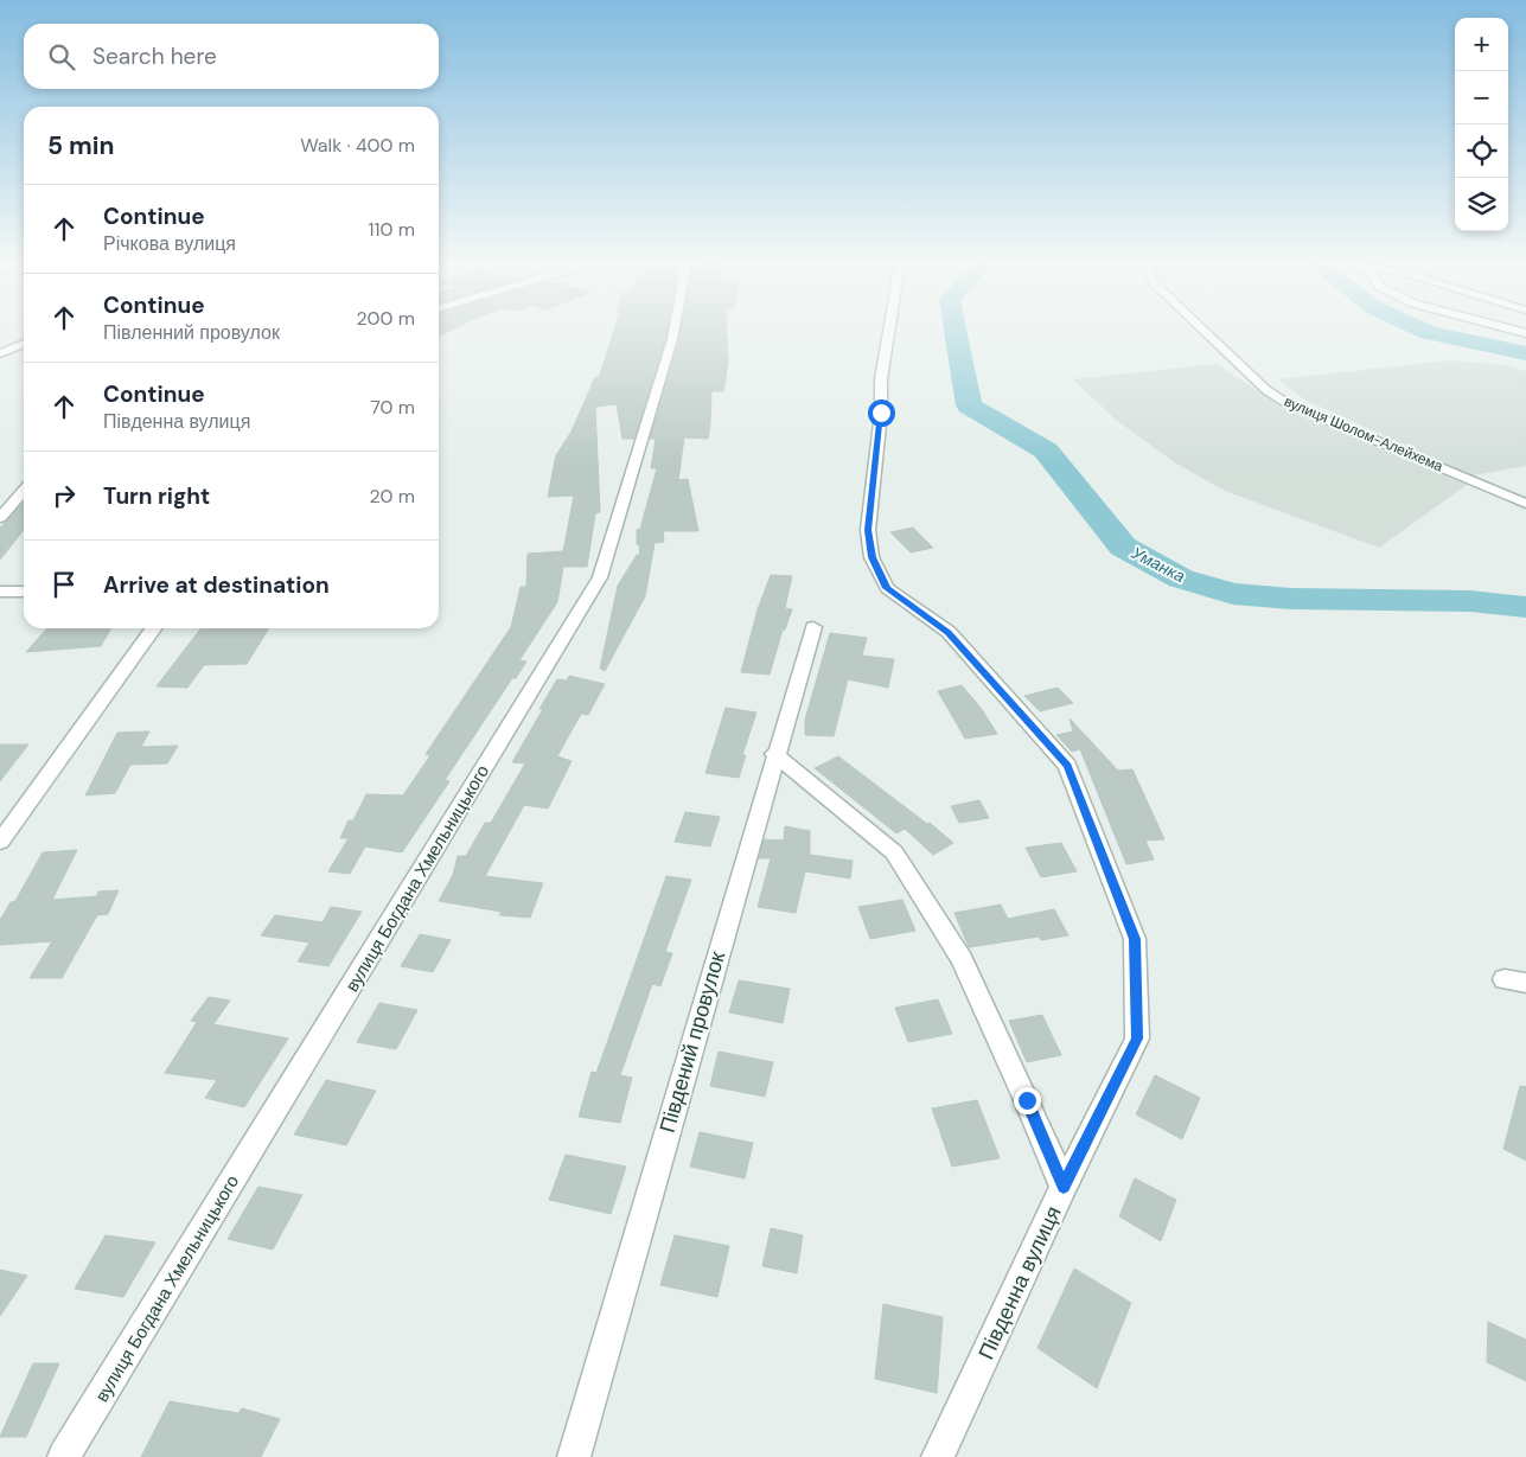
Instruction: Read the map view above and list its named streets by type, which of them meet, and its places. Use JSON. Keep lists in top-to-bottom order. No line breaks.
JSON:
{"streets":{"street":["вулиця Шолом-Алейхема","вулиця Богдана Хмельницького","Південий провулок","Південна вулиця"]},"water":["Уманка"],"page":{"map_buttons":["+","−"],"search":"Search here","heading":["5 min","Walk · 400 m"],"list":[["Continue","Річкова вулиця","110 m"],["Continue","Півленний провулок","200 m"],["Continue","Південна вулиця","70 m"],["Turn right","20 m"],"Arrive at destination"]}}
